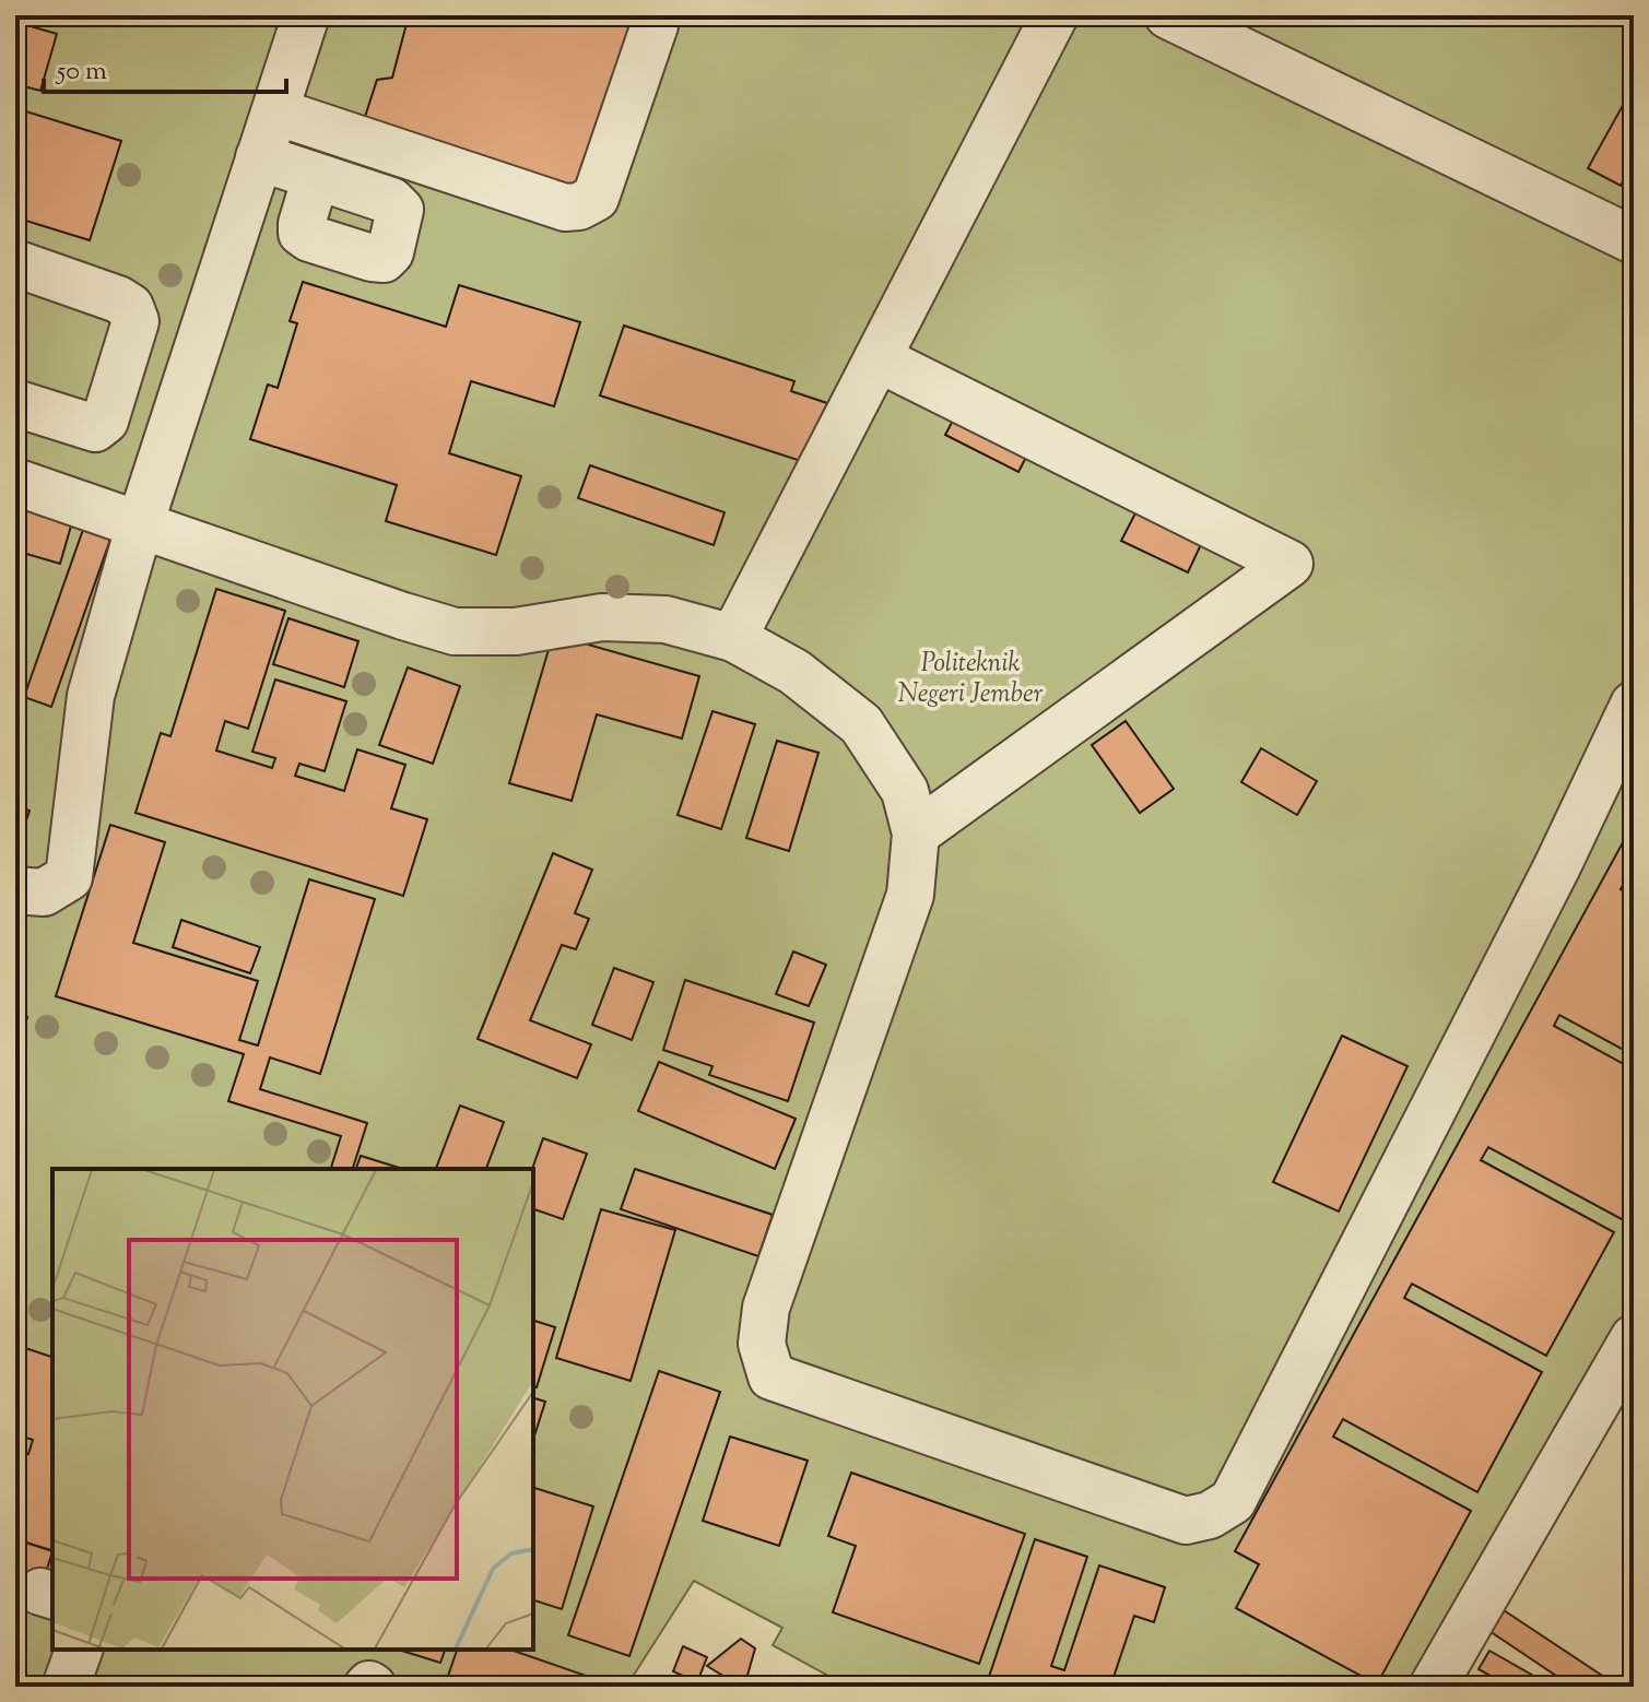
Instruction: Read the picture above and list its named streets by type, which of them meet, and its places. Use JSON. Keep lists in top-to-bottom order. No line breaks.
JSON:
{"parks":["Politeknik Negeri Jember"],"scale_bar":"50 m"}
